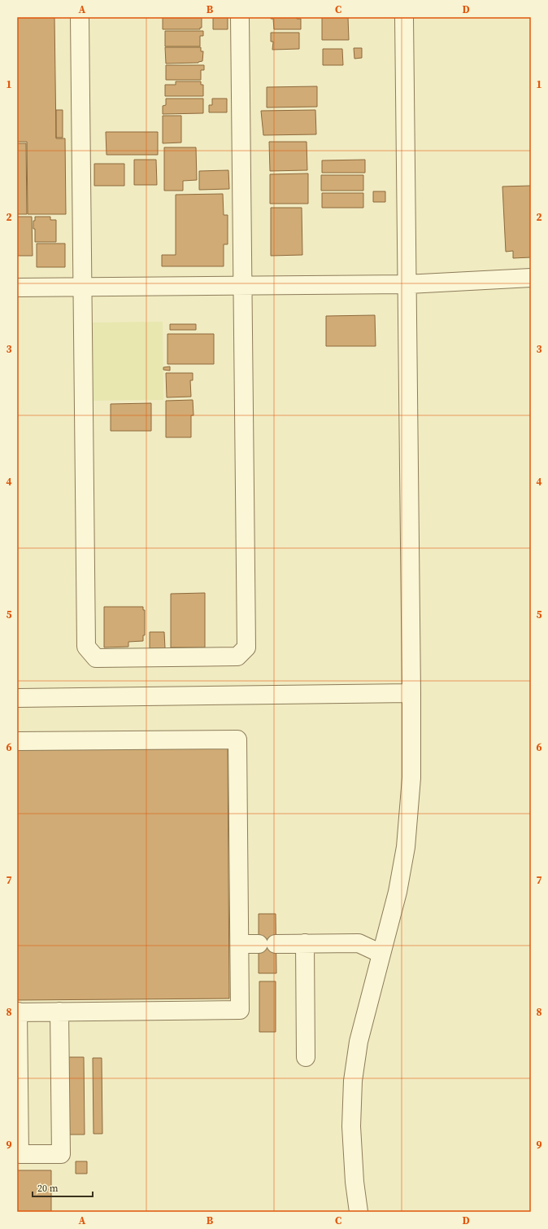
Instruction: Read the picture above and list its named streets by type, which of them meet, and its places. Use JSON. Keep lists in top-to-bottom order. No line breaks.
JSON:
{"scale_bar":"20 m","grid":{"columns":["A","B","C","D"],"rows":["1","2","3","4","5","6","7","8","9"]}}
